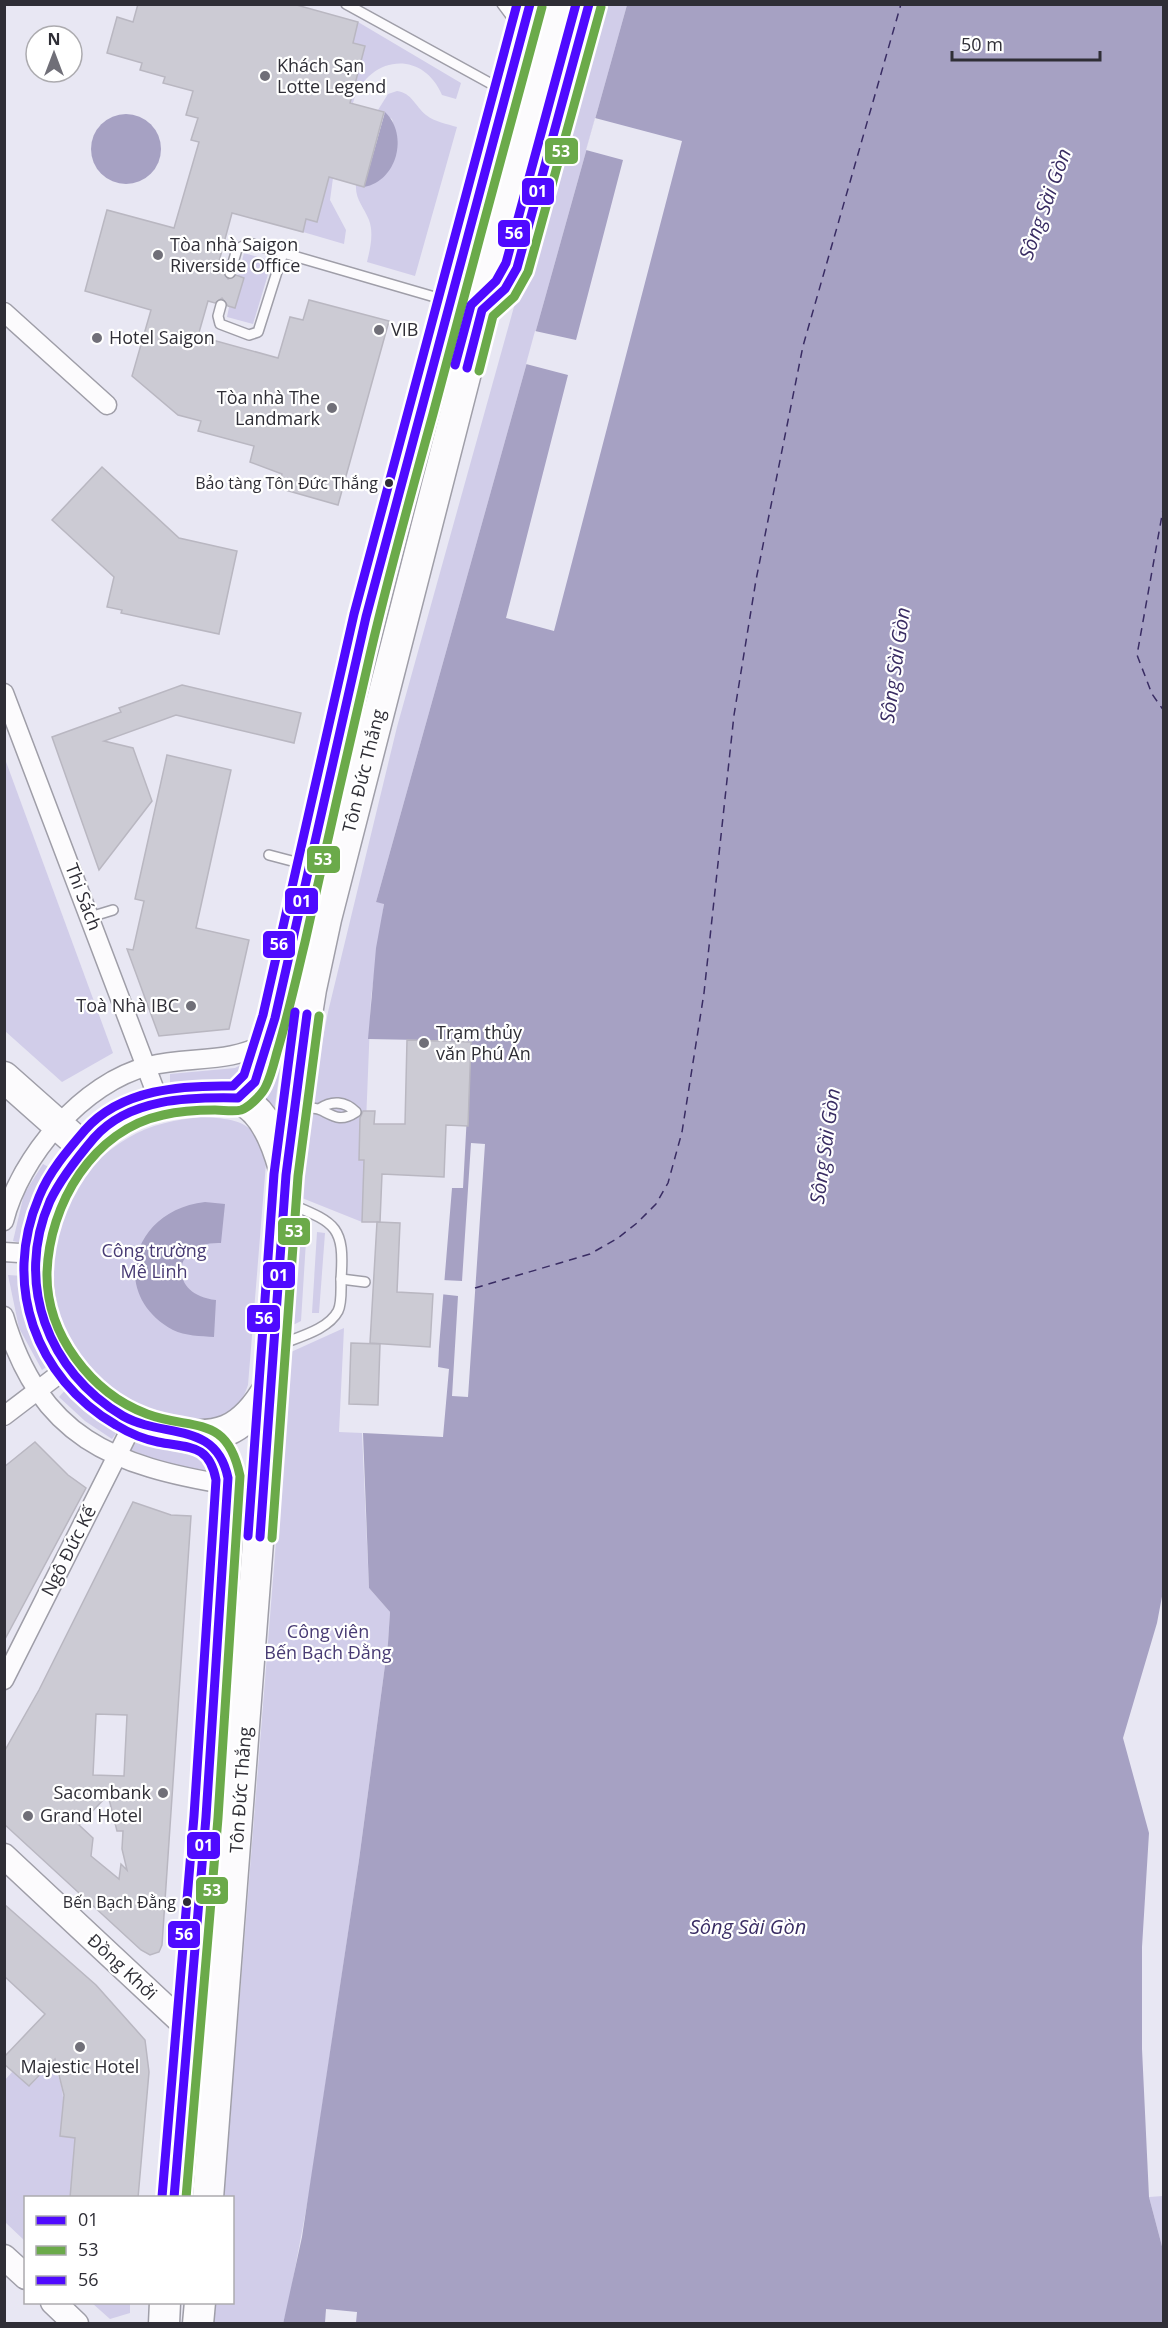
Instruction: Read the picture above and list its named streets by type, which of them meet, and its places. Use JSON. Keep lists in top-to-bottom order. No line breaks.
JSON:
{"streets":{"main road":["Tôn Đức Thắng","Tôn Ðức Thắng"],"street":["Thi Sách","Ngô Ðức Kế","Ðồng Khởi"]},"crossings":[["Tôn Đức Thắng","Tôn Ðức Thắng"],["Tôn Ðức Thắng","Ðồng Khởi"]],"water":["Sông Sài Gòn"],"parks":["Công trường Mê Linh","Công viên Bến Bạch Đằng"],"places":["Khách Sạn Lotte Legend","Tòa nhà Saigon Riverside Office","VIB","Hotel Saigon","Tòa nhà The Landmark","Bảo tàng Tôn Đức Thắng","Toà Nhà IBC","Trạm thủy văn Phú An","Sacombank","Grand Hotel","Bến Bạch Đằng","Majestic Hotel"],"lines":["transit line 01","transit line 56","transit line 53"],"legend":["01","53","56"],"scale_bar":"50 m","north":"top"}
